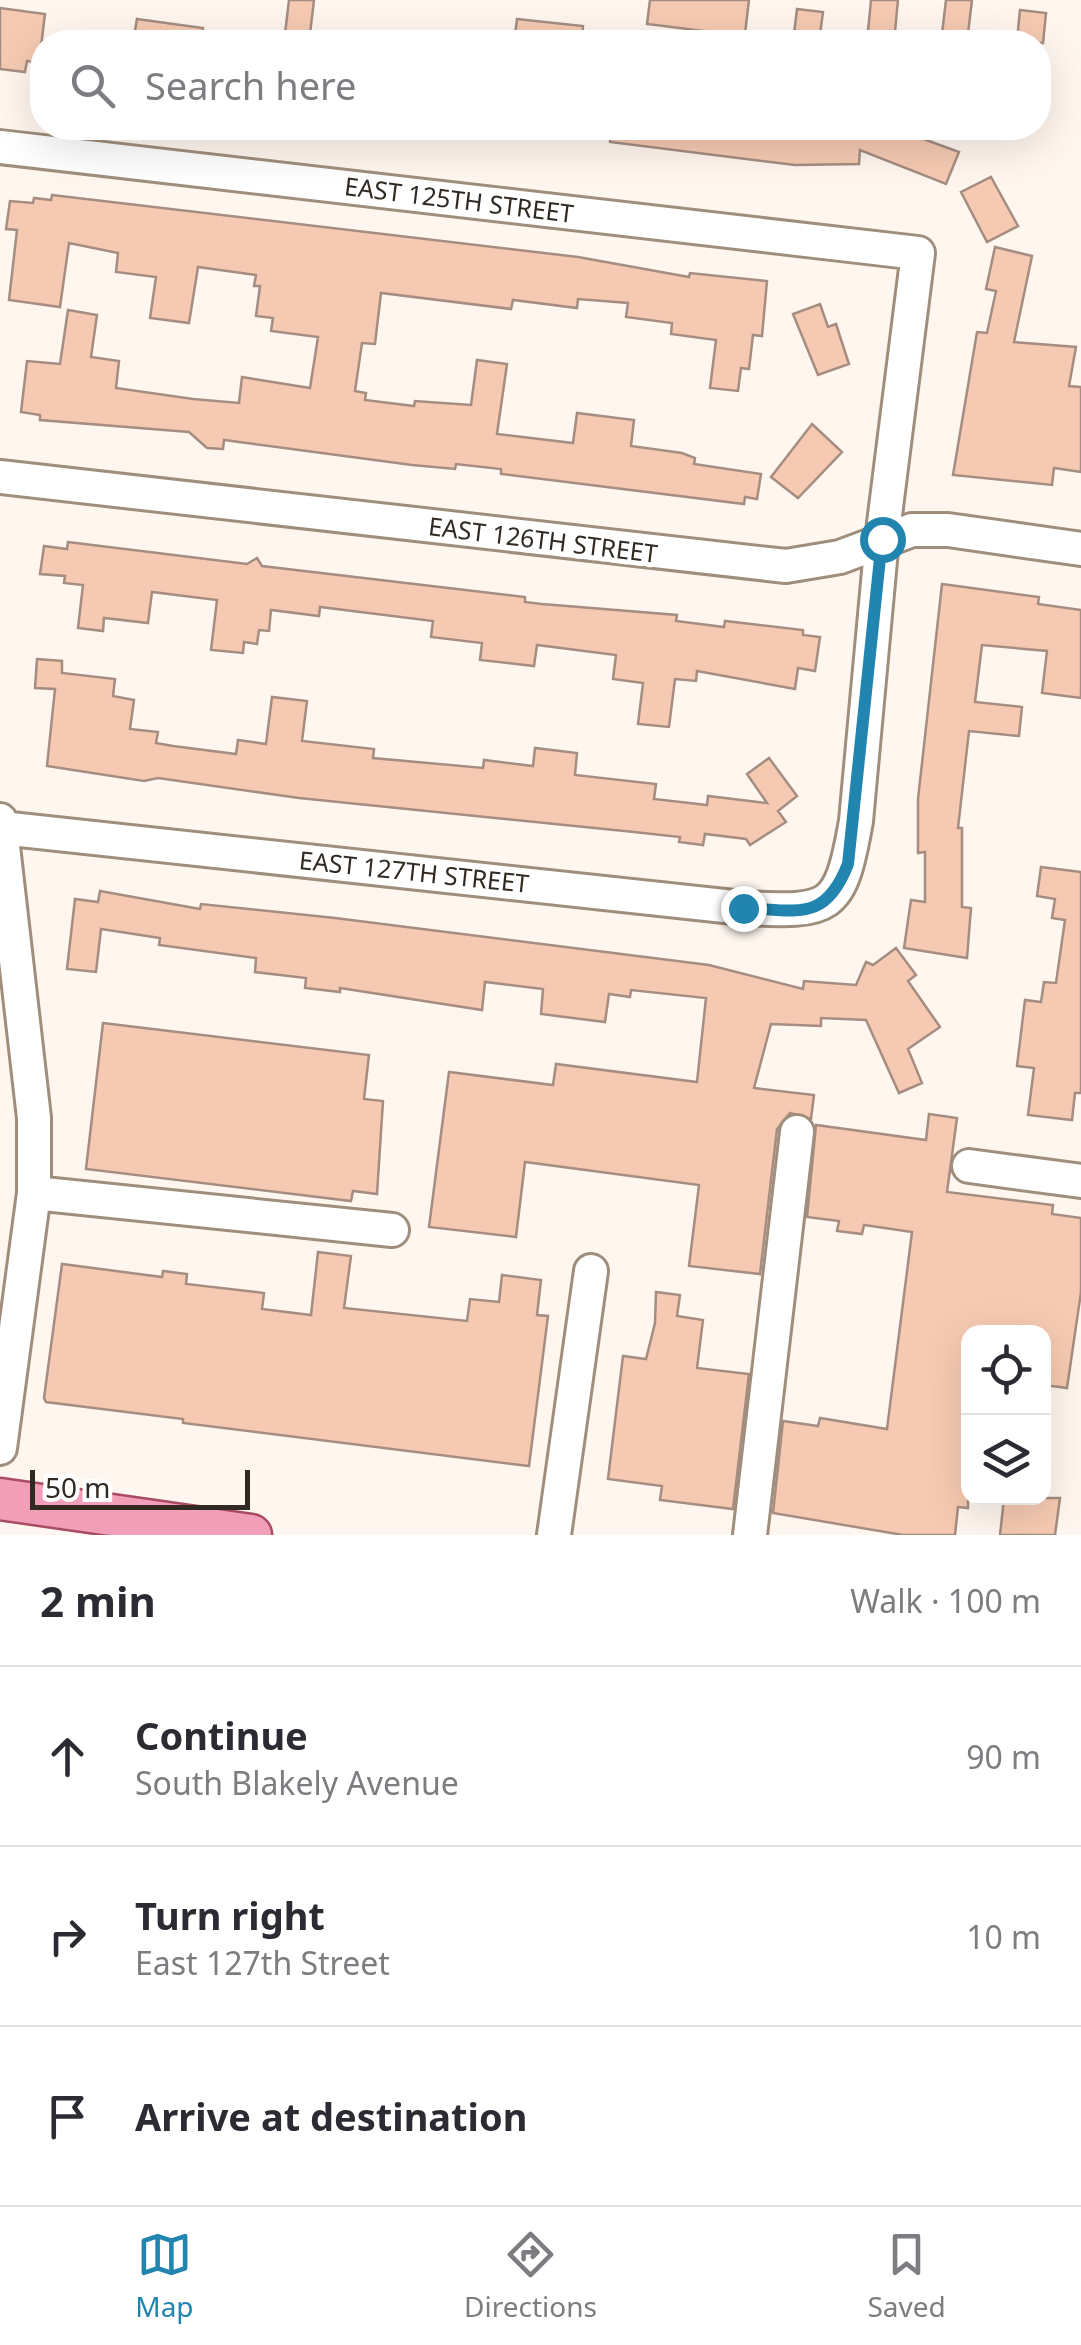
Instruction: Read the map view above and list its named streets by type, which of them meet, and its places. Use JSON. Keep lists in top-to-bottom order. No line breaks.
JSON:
{"streets":{"street":["EAST 125TH STREET","EAST 126TH STREET","EAST 127TH STREET"]},"crossings":[["EAST 125TH STREET","EAST 126TH STREET"],["EAST 125TH STREET","EAST 127TH STREET"],["EAST 126TH STREET","EAST 127TH STREET"]],"scale_bar":"50 m","page":{"search":"Search here","scale":"50 m","heading":["2 min","Walk · 100 m"],"list":[["Continue","South Blakely Avenue","90 m"],["Turn right","East 127th Street","10 m"],"Arrive at destination"],"nav":["Map","Directions","Saved"]}}
